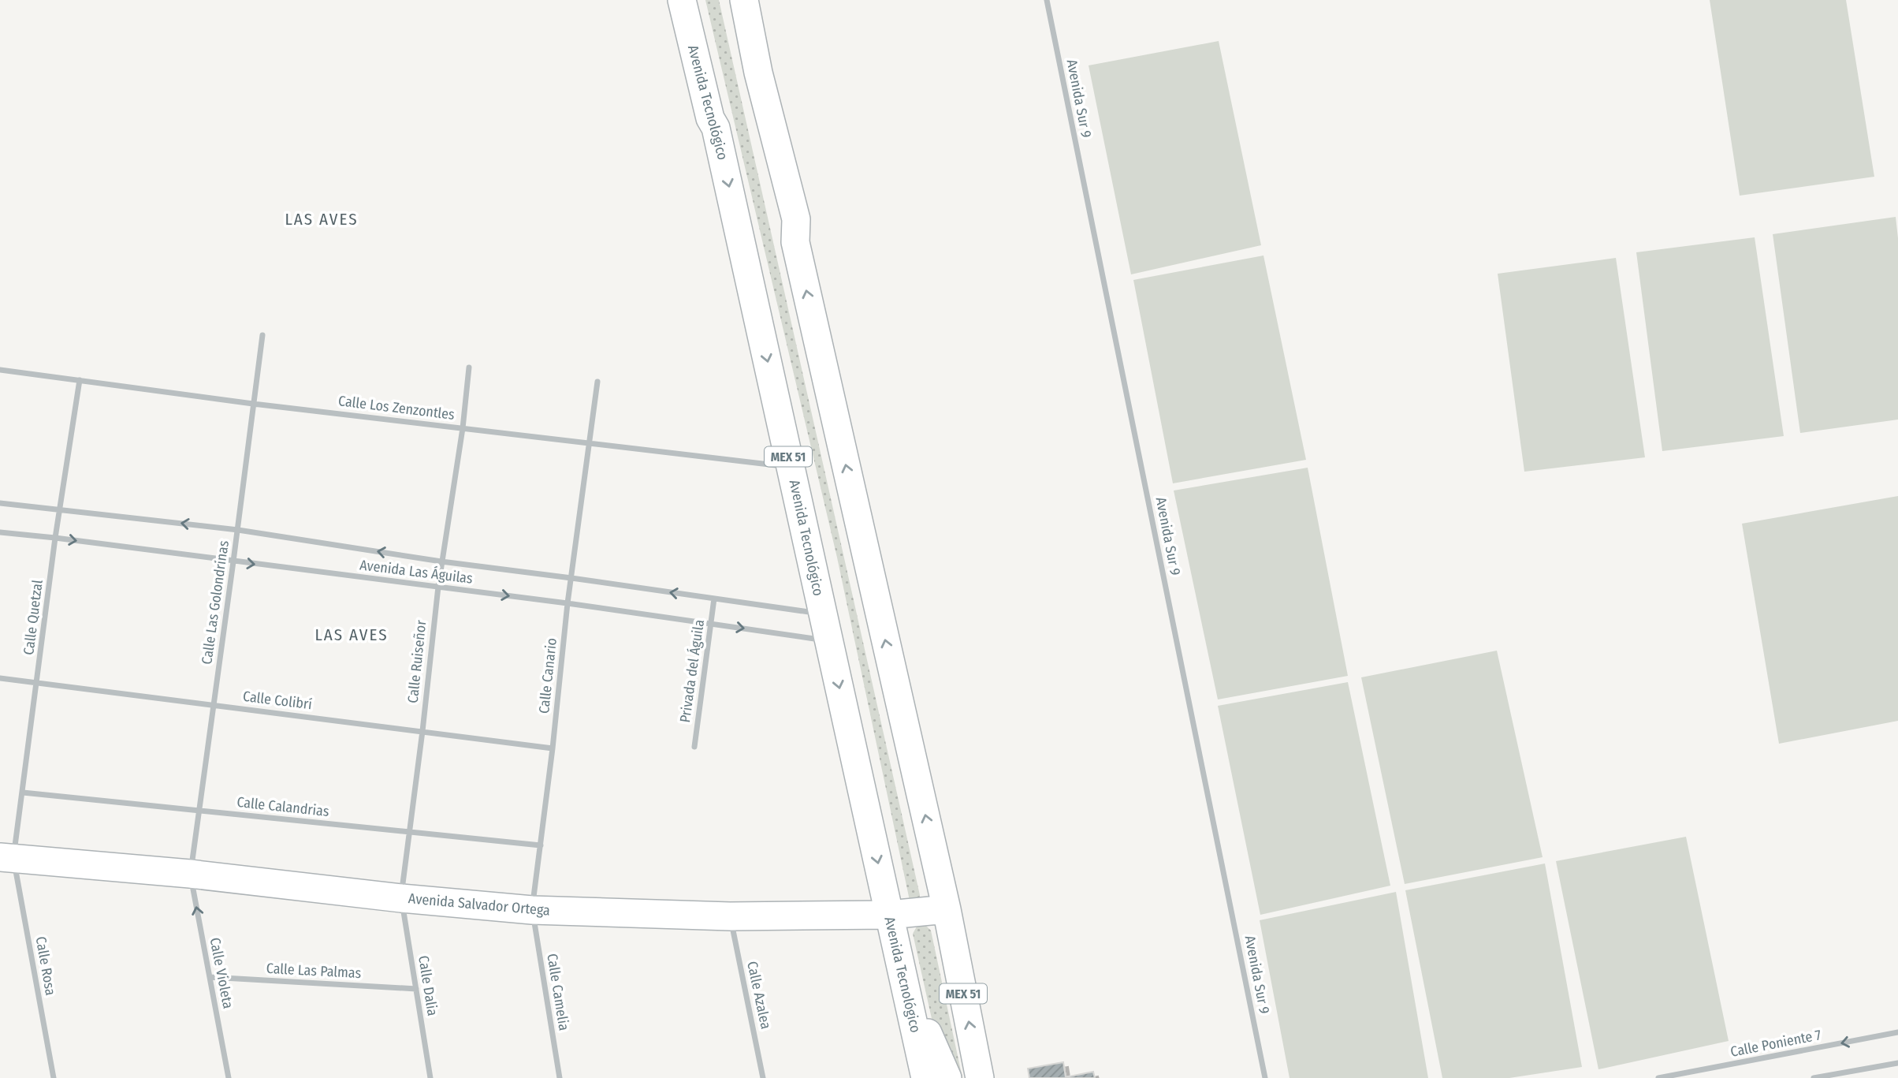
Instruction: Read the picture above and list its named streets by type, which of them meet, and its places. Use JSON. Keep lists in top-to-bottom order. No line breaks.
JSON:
{"streets":{"main road":["Avenida Tecnológico","MEX 51","Avenida Salvador Ortega"],"street":["Avenida Sur 9","Calle Los Zenzontles","Avenida Las Águilas","Calle Las Golondrinas","Calle Quetzal","Calle Ruiseñor","Privada del Águila","Calle Canario","Calle Colibrí","Calle Calandrias","Calle Rosa","Calle Las Palmas","Calle Violeta","Calle Dalia","Calle Camelia","Calle Azalea","Calle Poniente 7"]},"crossings":[["Avenida Tecnológico","Calle Los Zenzontles"],["Avenida Tecnológico","Avenida Las Águilas"],["Avenida Tecnológico","Avenida Salvador Ortega"],["Calle Los Zenzontles","Calle Las Golondrinas"],["Calle Los Zenzontles","Calle Quetzal"],["Calle Los Zenzontles","Calle Ruiseñor"],["Calle Los Zenzontles","Calle Canario"],["MEX 51","Avenida Salvador Ortega"],["Avenida Las Águilas","Calle Las Golondrinas"],["Avenida Las Águilas","Calle Quetzal"],["Avenida Las Águilas","Calle Ruiseñor"],["Avenida Las Águilas","Privada del Águila"],["Avenida Las Águilas","Calle Canario"],["Calle Las Golondrinas","Calle Colibrí"],["Calle Las Golondrinas","Calle Calandrias"],["Calle Las Golondrinas","Avenida Salvador Ortega"],["Calle Las Golondrinas","Calle Violeta"],["Calle Quetzal","Calle Colibrí"],["Calle Quetzal","Calle Calandrias"],["Calle Quetzal","Avenida Salvador Ortega"],["Calle Quetzal","Calle Rosa"],["Calle Ruiseñor","Calle Colibrí"],["Calle Ruiseñor","Calle Calandrias"],["Calle Ruiseñor","Avenida Salvador Ortega"],["Calle Ruiseñor","Calle Dalia"],["Calle Canario","Calle Colibrí"],["Calle Canario","Calle Calandrias"],["Calle Canario","Avenida Salvador Ortega"],["Calle Canario","Calle Camelia"],["Avenida Salvador Ortega","Calle Rosa"],["Avenida Salvador Ortega","Calle Violeta"],["Avenida Salvador Ortega","Calle Dalia"],["Avenida Salvador Ortega","Calle Camelia"],["Avenida Salvador Ortega","Calle Azalea"],["Calle Las Palmas","Calle Violeta"],["Calle Las Palmas","Calle Dalia"]],"one_way":["Calle Violeta"],"districts":["LAS AVES","LAS AVES"]}
